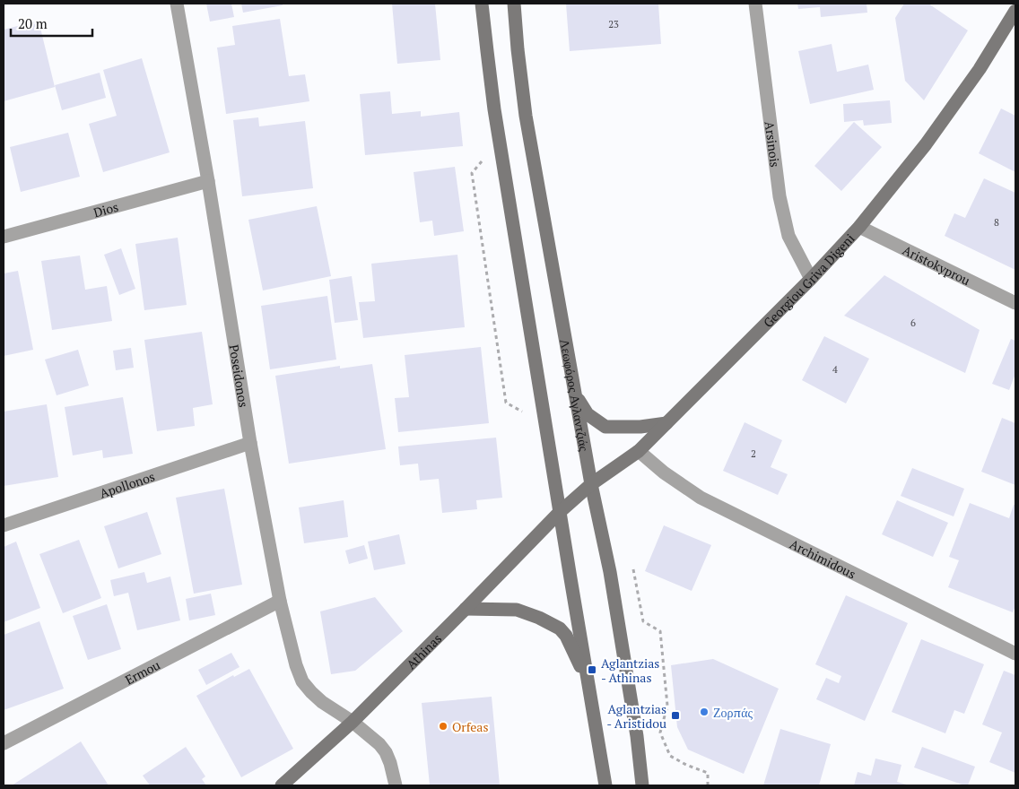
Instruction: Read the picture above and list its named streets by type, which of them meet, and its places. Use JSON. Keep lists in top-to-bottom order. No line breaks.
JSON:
{"streets":{"main road":["Georgiou Griva Digeni","Λεωφόρος Αγλαντζιάς","Athinas"],"street":["Arsinois","Dios","Aristokyprou","Poseidonos","Apollonos","Archimidous","Ermou"]},"crossings":[["Arsinois","Georgiou Griva Digeni"],["Dios","Poseidonos"],["Aristokyprou","Georgiou Griva Digeni"],["Georgiou Griva Digeni","Λεωφόρος Αγλαντζιάς"],["Georgiou Griva Digeni","Archimidous"],["Georgiou Griva Digeni","Athinas"],["Poseidonos","Apollonos"],["Poseidonos","Athinas"],["Poseidonos","Ermou"]],"places":{"transit":["Aglantzias - Athinas","Aglantzias - Aristidou"],"other":["Ζορπάς","Orfeas"]},"house_numbers":["23","8","6","4","2"],"scale_bar":"20 m"}
